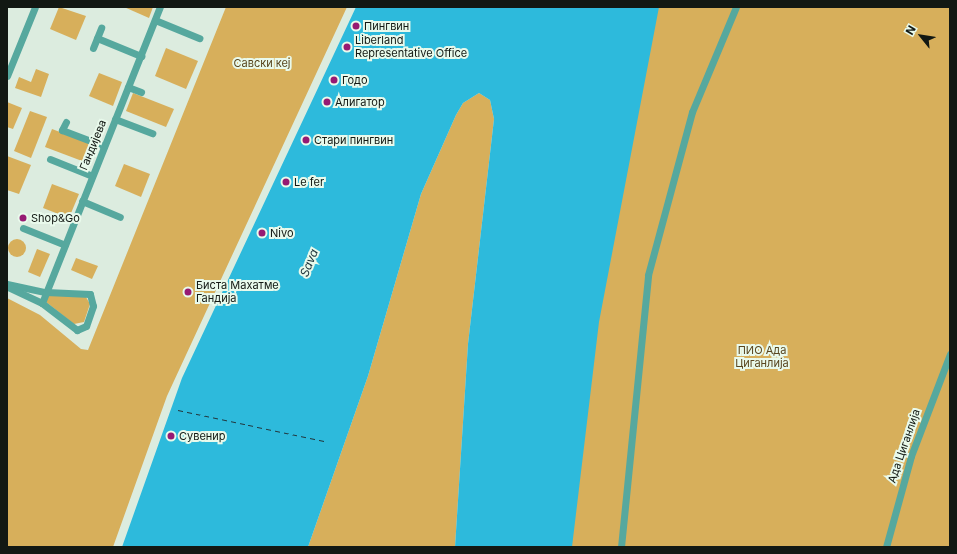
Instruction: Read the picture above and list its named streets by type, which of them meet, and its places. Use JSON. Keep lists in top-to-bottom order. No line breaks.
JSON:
{"streets":{"street":["Гандијева","Ада Циганлија"]},"water":["Sava"],"parks":["Савски кеј","ПИО Ада Циганлија"],"places":["Пингвин","Liberland Representative Office","Годо","Алигатор","Стари пингвин","Le fer","Shop&Go","Nivo","Биста Махатме Гандија","Сувенир"],"north":"top left"}
